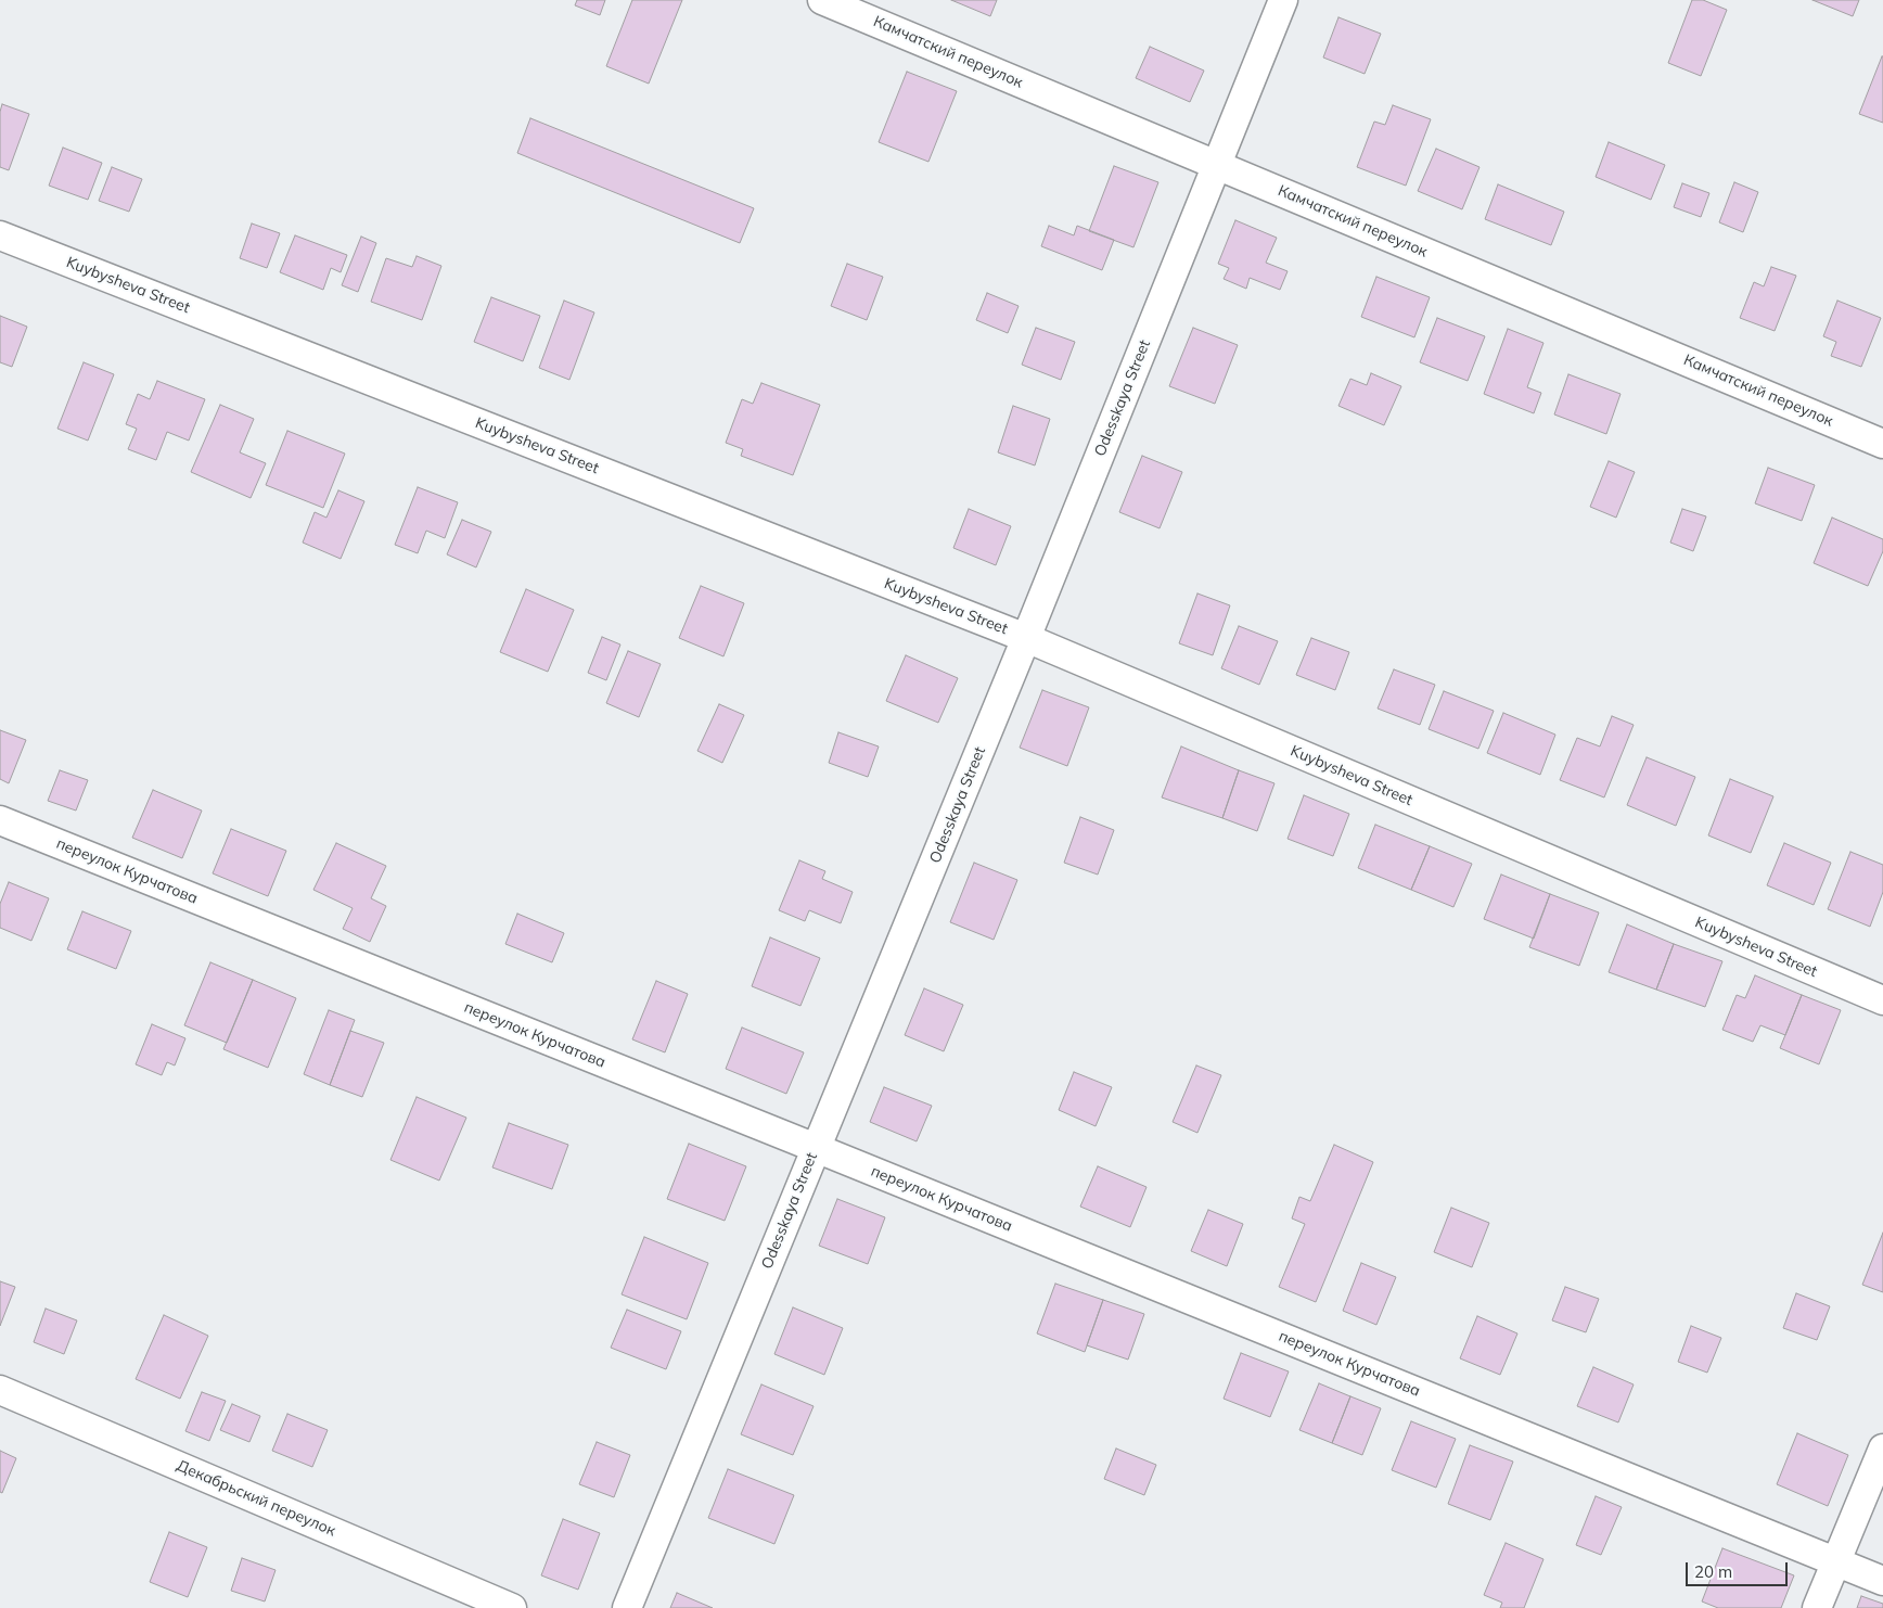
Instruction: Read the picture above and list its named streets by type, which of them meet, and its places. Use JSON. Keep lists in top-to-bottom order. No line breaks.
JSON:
{"streets":{"street":["Камчатский переулок","Kuybysheva Street","Odesskaya Street","переулок Курчатова","Декабрьский переулок"]},"crossings":[["Камчатский переулок","Odesskaya Street"],["Kuybysheva Street","Odesskaya Street"],["Odesskaya Street","переулок Курчатова"]],"scale_bar":"20 m"}
